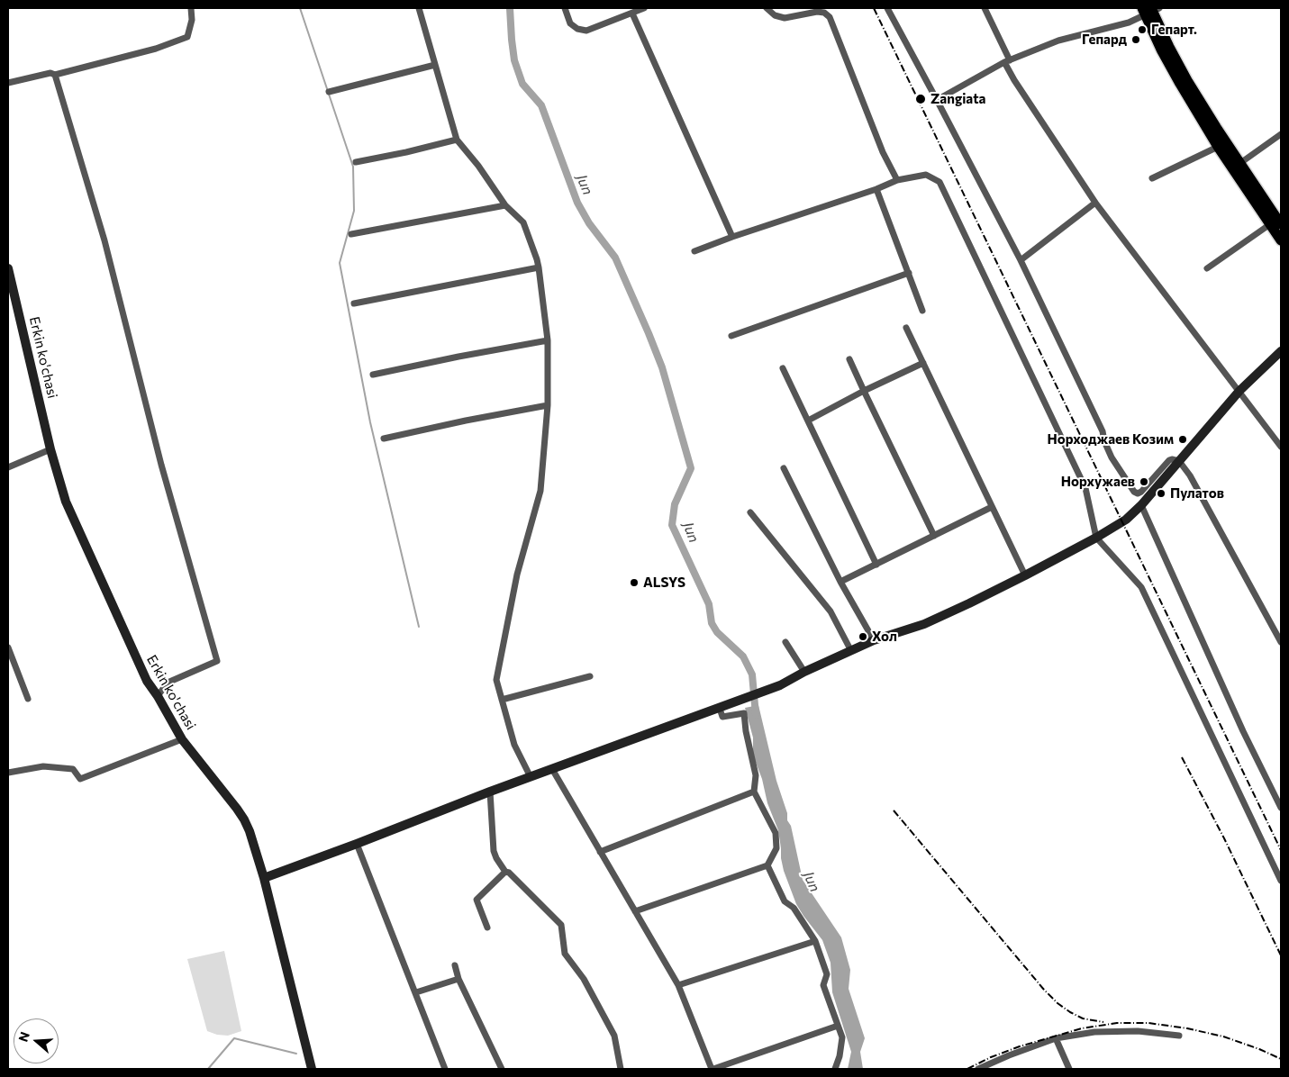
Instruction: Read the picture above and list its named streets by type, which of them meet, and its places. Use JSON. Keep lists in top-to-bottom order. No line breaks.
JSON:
{"streets":{"main road":["Erkin ko'chasi"]},"water":["Jun"],"places":["Гепарт.","Гепард","Zangiata","Норходжаев Козим","Норхужаев","Пулатов","ALSYS","Хол"],"north":"left"}
